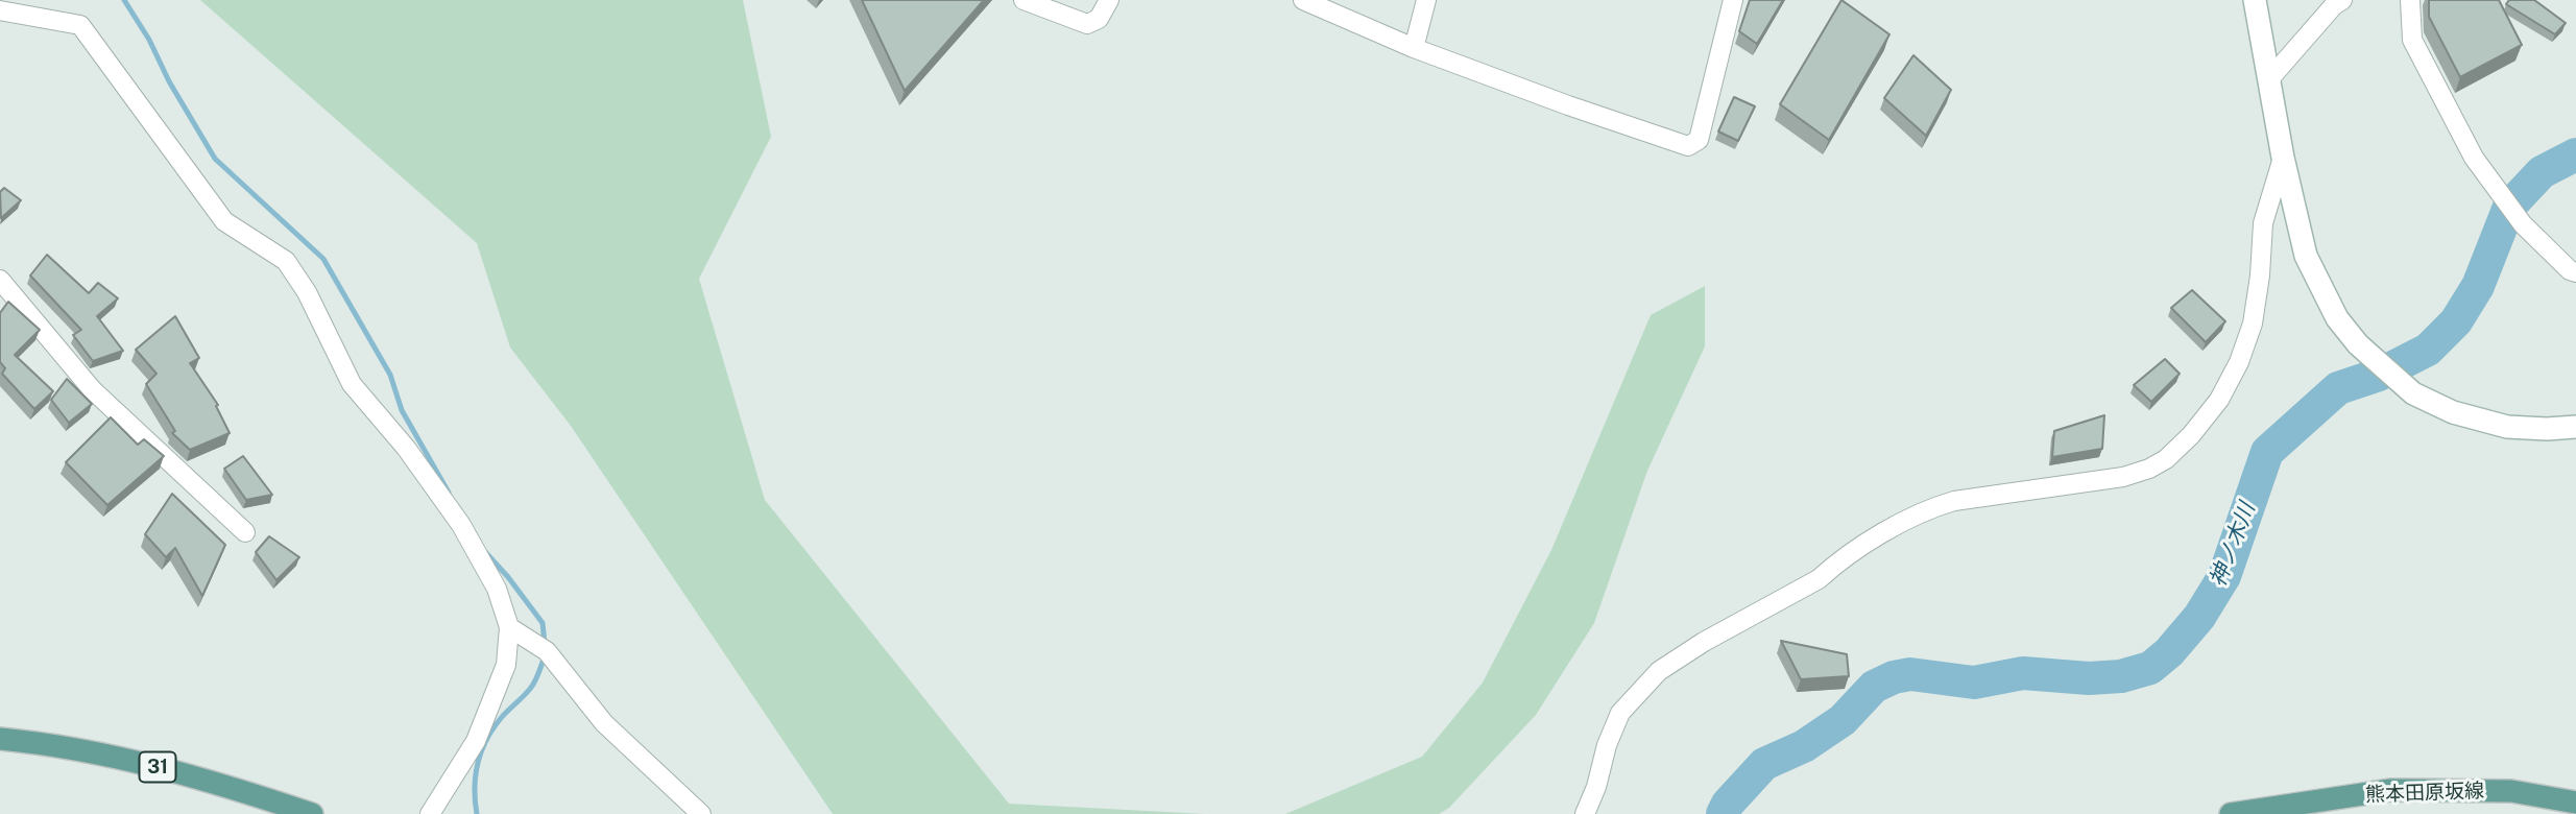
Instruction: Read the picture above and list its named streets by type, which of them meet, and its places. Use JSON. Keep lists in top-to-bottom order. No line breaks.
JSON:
{"streets":{"main road":["31","熊本田原坂線"]},"water":["神ノ木川"]}
